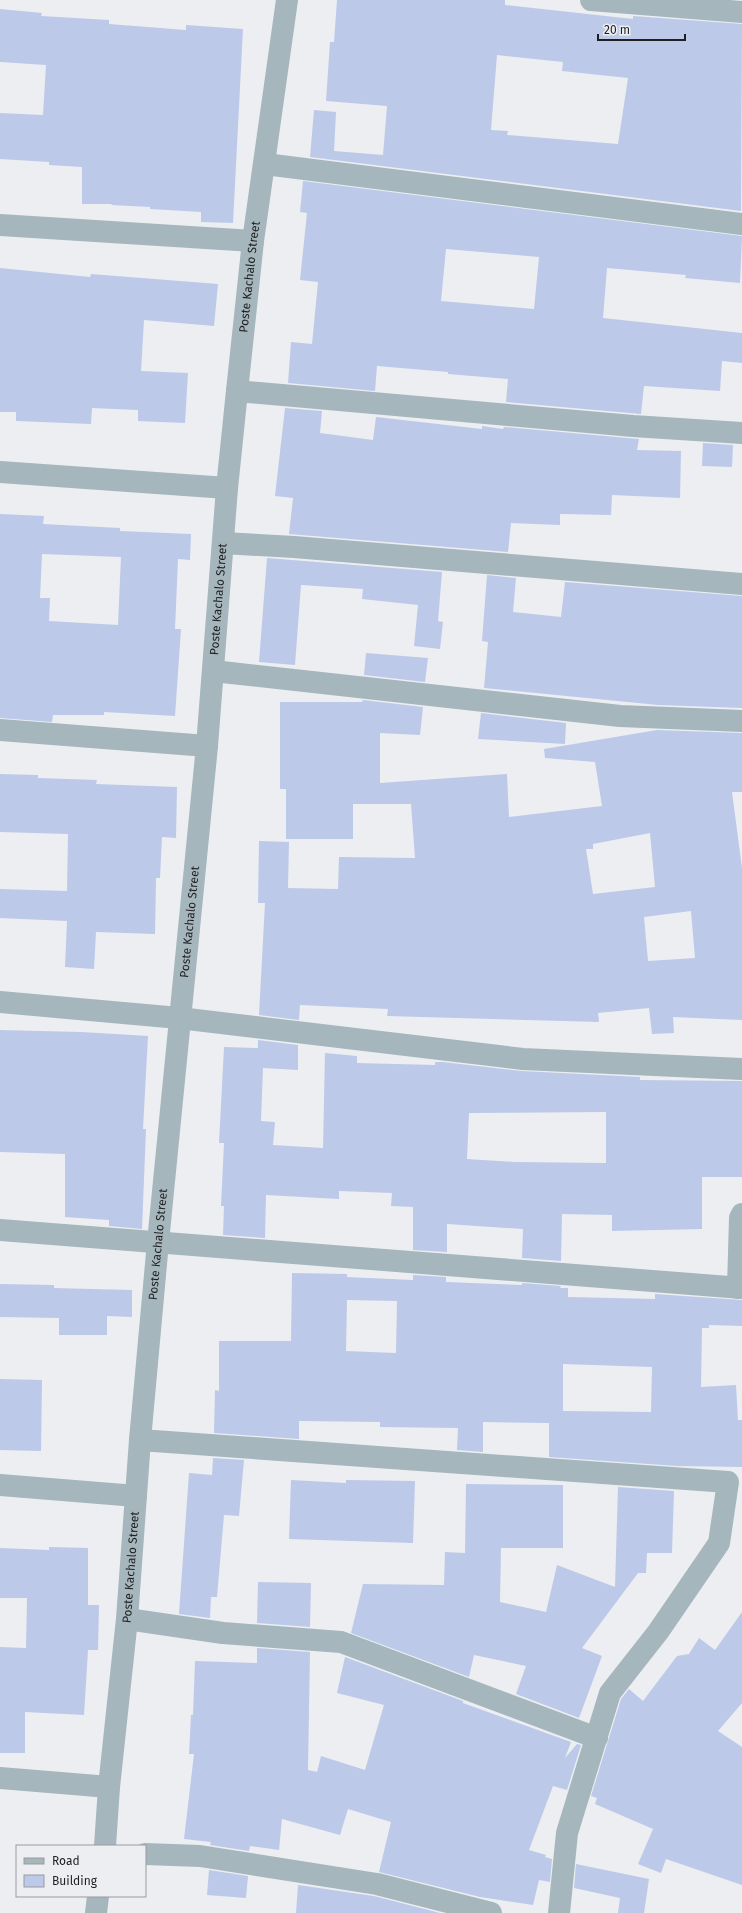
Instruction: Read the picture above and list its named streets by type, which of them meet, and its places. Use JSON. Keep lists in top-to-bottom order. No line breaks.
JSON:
{"streets":{"street":["Poste Kachalo Street"]},"legend":["Road","Building"],"scale_bar":"20 m"}
